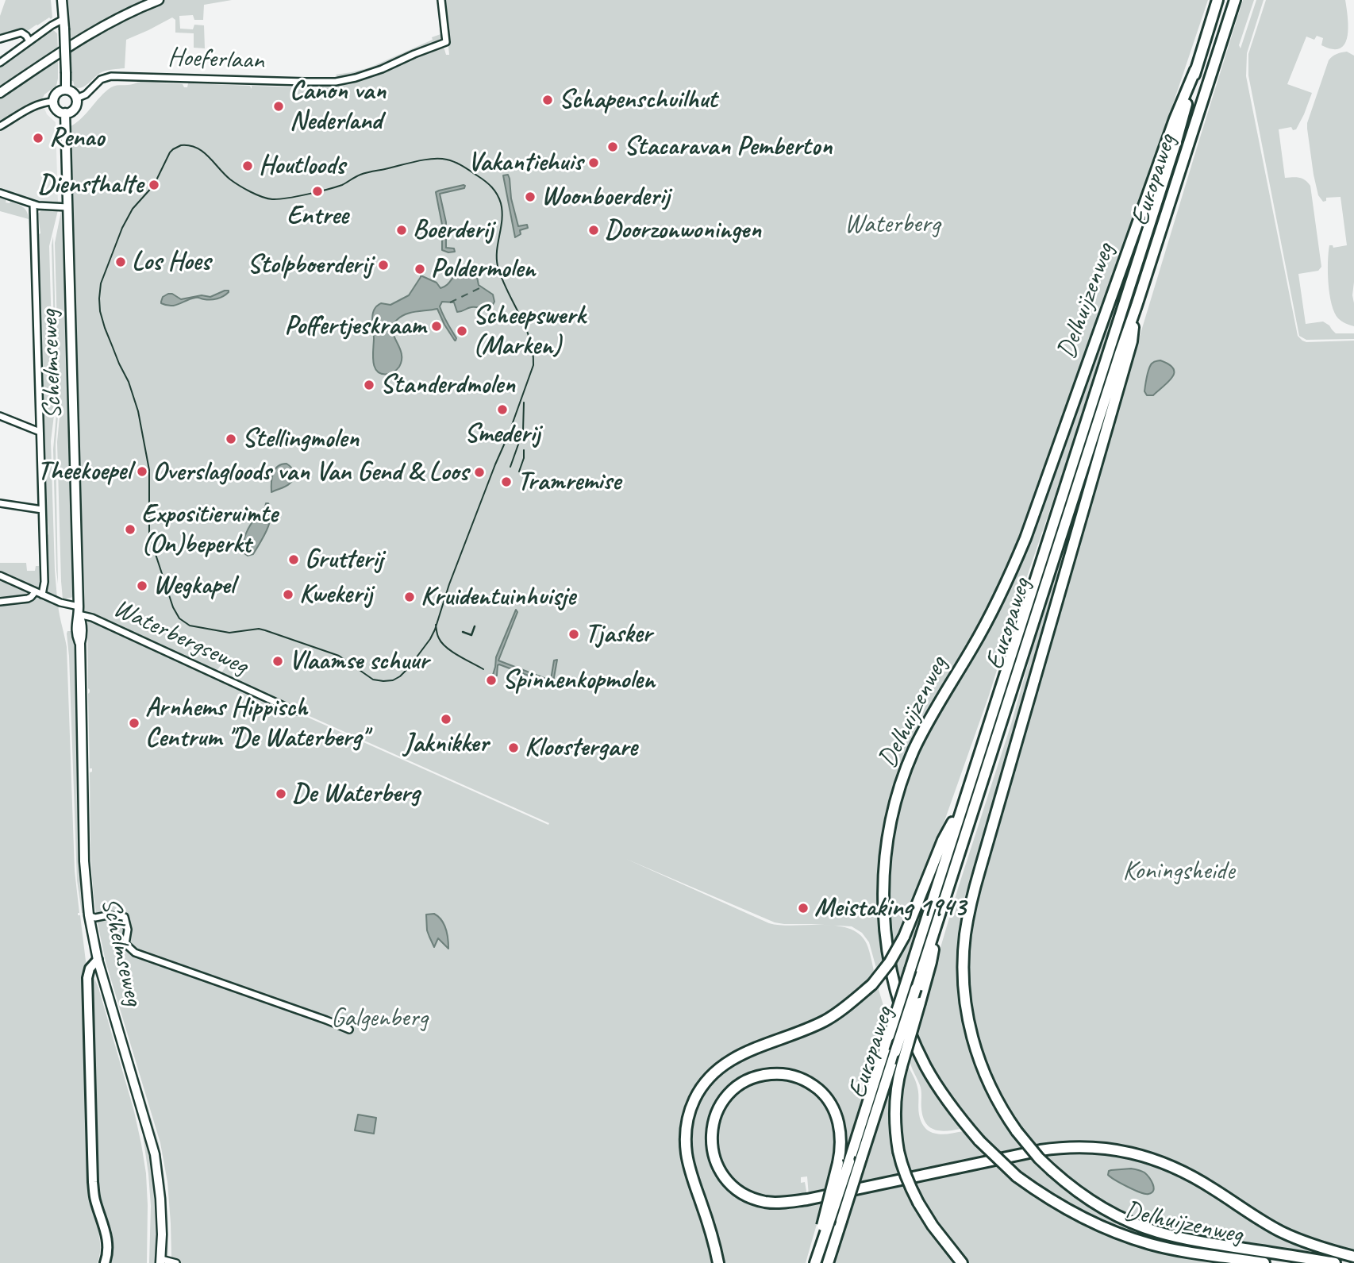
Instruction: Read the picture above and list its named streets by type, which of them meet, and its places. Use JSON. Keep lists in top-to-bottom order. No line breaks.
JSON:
{"streets":{"highway":["Europaweg","Delhuijzenweg"],"main road":["Schelmseweg"],"street":["Hoeferlaan","Waterbergseweg"]},"crossings":[["Hoeferlaan","Schelmseweg"],["Europaweg","Delhuijzenweg"],["Schelmseweg","Waterbergseweg"]],"parks":["Waterberg","Koningsheide","Galgenberg"],"places":["Schapenschuilhut","Canon van Nederland","Renao","Stacaravan Pemberton","Vakantiehuis","Houtloods","Diensthalte","Entree","Woonboerderij","Boerderij","Doorzonwoningen","Los Hoes","Stolpboerderij","Poldermolen","Poffertjeskraam","Scheepswerk (Marken)","Standerdmolen","Smederij","Stellingmolen","Theekoepel","Overslagloods van Van Gend & Loos","Tramremise","Expositieruimte (On)beperkt","Grutterij","Wegkapel","Kwekerij","Kruidentuinhuisje","Tjasker","Vlaamse schuur","Spinnenkopmolen","Jaknikker","Arnhems Hippisch Centrum \"De Waterberg\"","Kloostergare","De Waterberg","Meistaking 1943"]}
